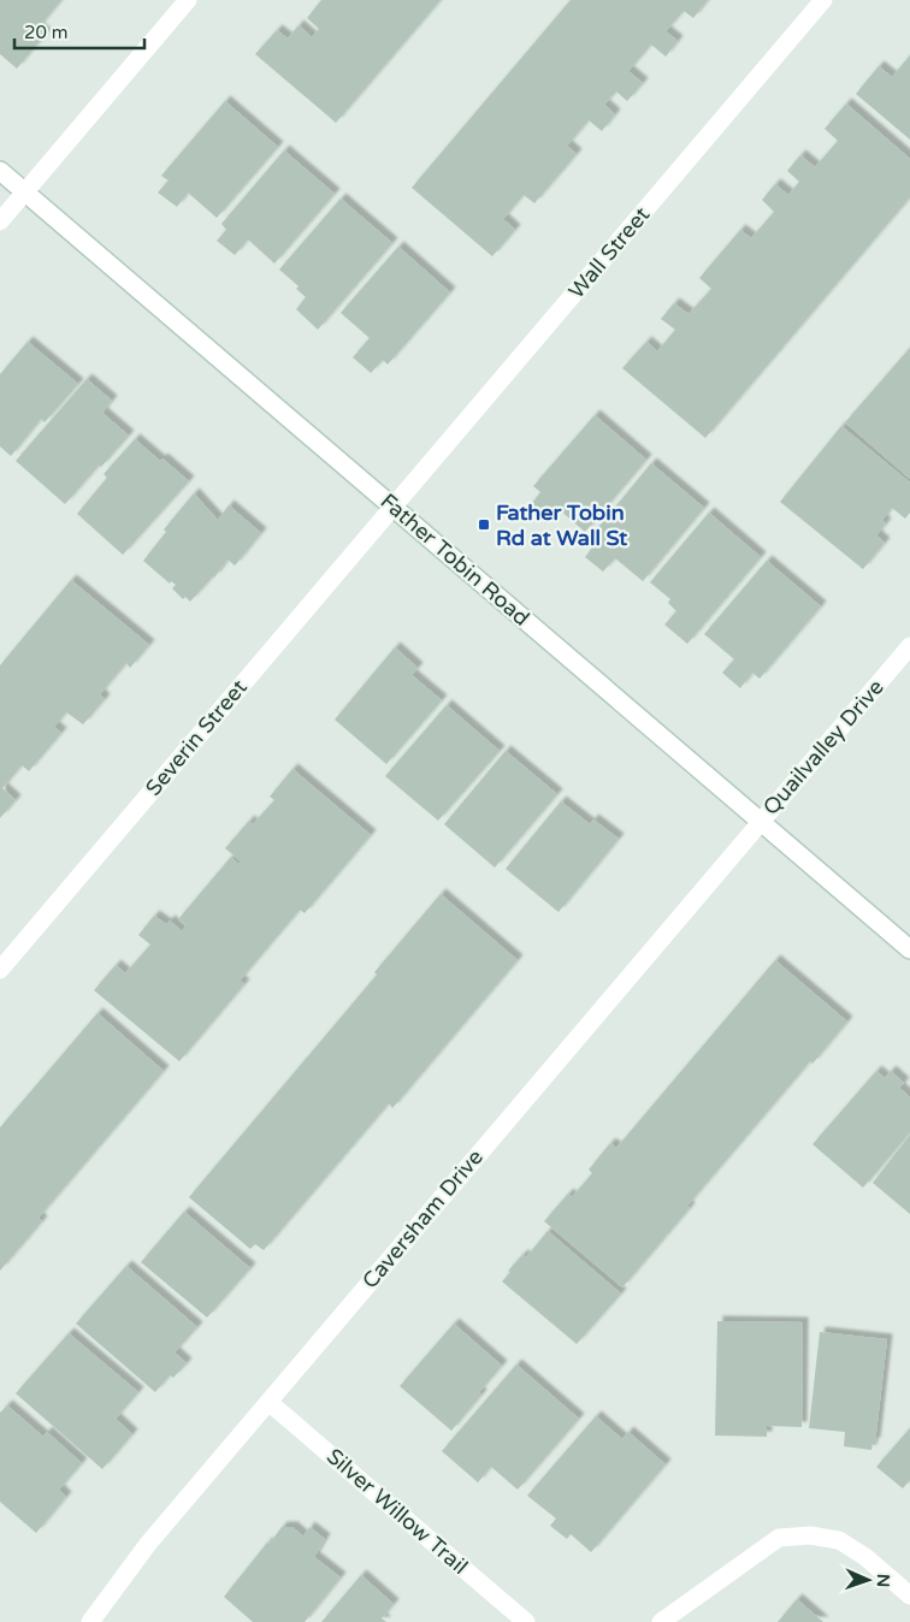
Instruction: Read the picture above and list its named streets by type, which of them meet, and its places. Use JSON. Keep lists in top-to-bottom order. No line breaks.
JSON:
{"streets":{"street":["Wall Street","Father Tobin Road","Severin Street","Quailvalley Drive","Caversham Drive","Silver Willow Trail"]},"crossings":[["Wall Street","Father Tobin Road"],["Wall Street","Severin Street"],["Father Tobin Road","Severin Street"],["Father Tobin Road","Quailvalley Drive"],["Father Tobin Road","Caversham Drive"],["Quailvalley Drive","Caversham Drive"],["Caversham Drive","Silver Willow Trail"]],"places":{"transit":["Father Tobin Rd at Wall St"]},"scale_bar":"20 m","north":"right"}
